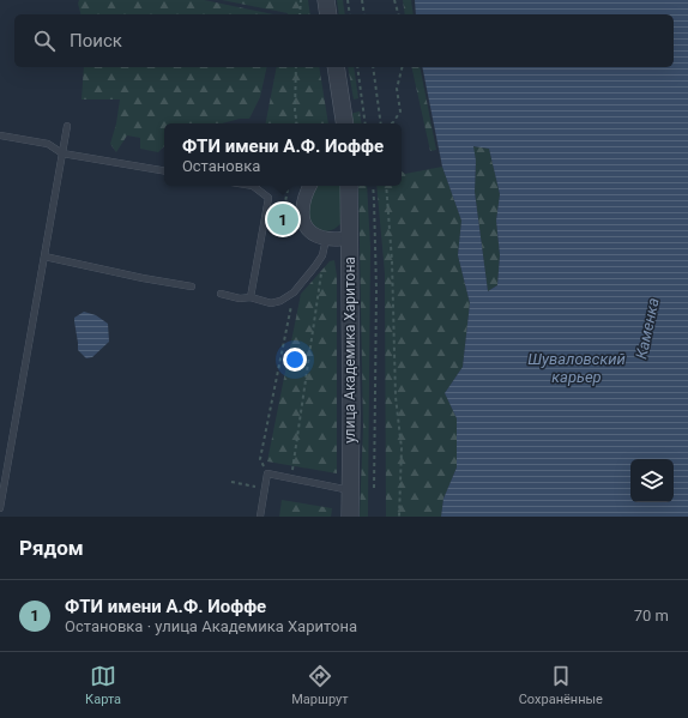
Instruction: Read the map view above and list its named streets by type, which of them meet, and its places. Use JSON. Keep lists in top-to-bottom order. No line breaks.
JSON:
{"streets":{"street":["улица Академика Харитона"]},"water":["Каменка","Шуваловский карьер"],"page":{"search":"Поиск","popup":["ФТИ имени А.Ф. Иоффе","Остановка"],"pins":"1","heading":"Рядом","list":[{"mark":"1","name":"ФТИ имени А.Ф. Иоффе","note":"Остановка · улица Академика Харитона","value":"70 m"}],"nav":["Карта","Маршрут","Сохранённые"]}}
